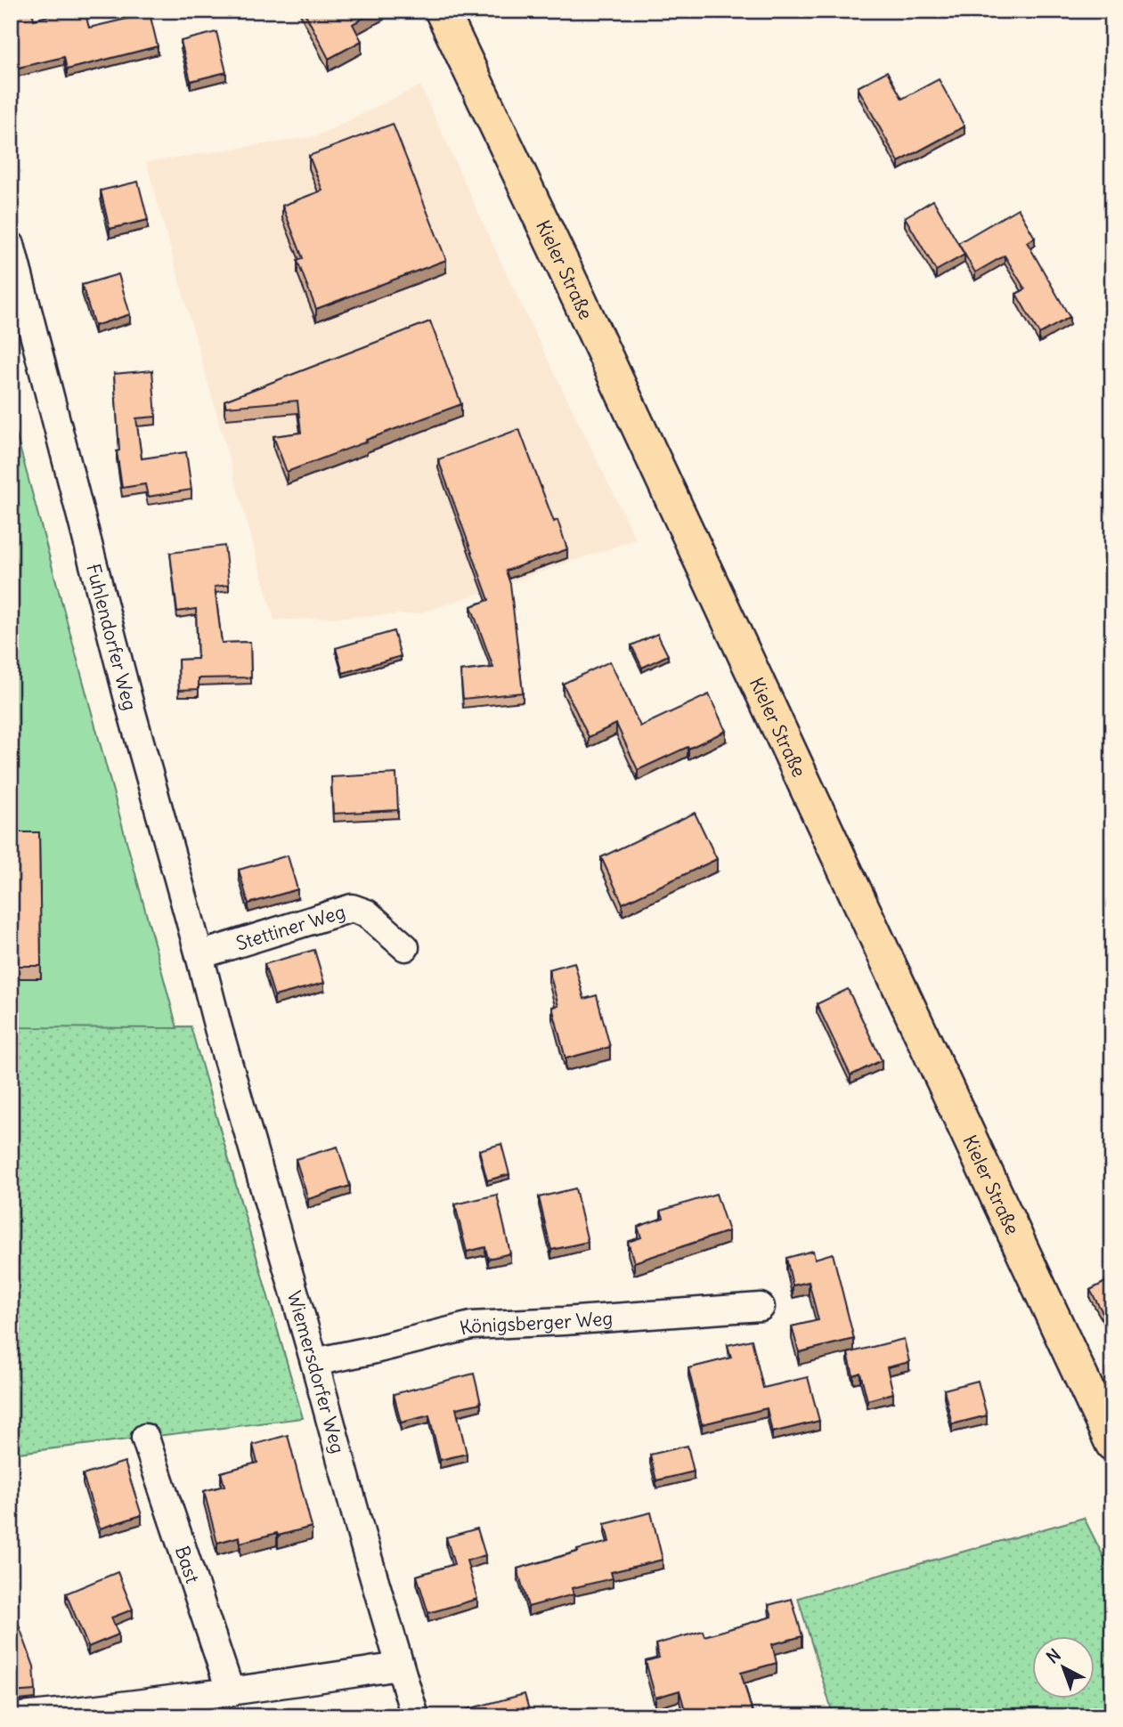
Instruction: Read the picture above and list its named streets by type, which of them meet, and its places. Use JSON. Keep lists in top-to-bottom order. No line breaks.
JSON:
{"streets":{"main road":["Kieler Straße"],"street":["Fuhlendorfer Weg","Stettiner Weg","Königsberger Weg","Wiemersdorfer Weg","Bast"]},"crossings":[["Fuhlendorfer Weg","Stettiner Weg"],["Fuhlendorfer Weg","Wiemersdorfer Weg"],["Königsberger Weg","Wiemersdorfer Weg"]],"north":"top left"}
